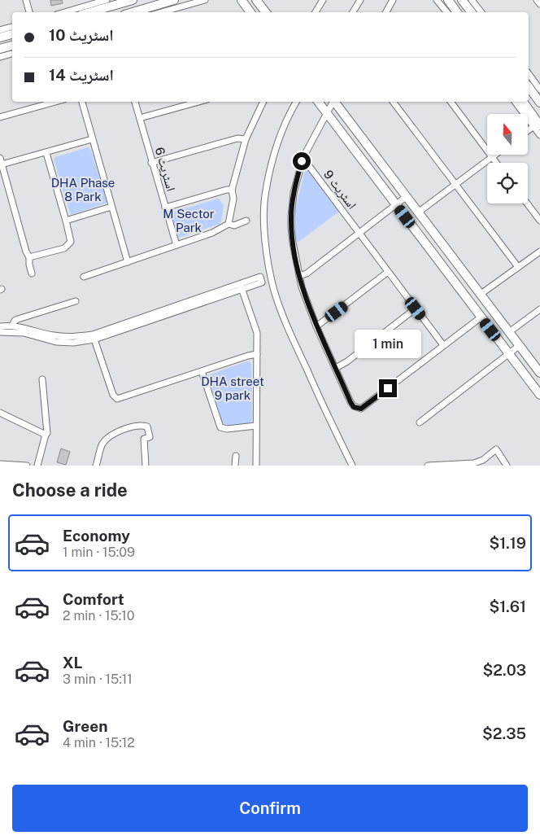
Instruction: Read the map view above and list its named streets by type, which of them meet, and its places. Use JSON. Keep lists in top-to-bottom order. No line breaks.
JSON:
{"streets":{"street":["اسٹریٹ 6","اسٹریٹ 9"]},"parks":["DHA Phase 8 Park","M Sector Park","DHA street 9 park"],"north":"top","page":{"banner":["اسٹریٹ 10","اسٹریٹ 14"],"bubble":"1 min","heading":"Choose a ride","list":[{"name":"Economy","note":"1 min · 15:09","value":"$1.19"},{"name":"Comfort","note":"2 min · 15:10","value":"$1.61"},{"name":"XL","note":"3 min · 15:11","value":"$2.03"},{"name":"Green","note":"4 min · 15:12","value":"$2.35"}],"buttons":"Confirm"}}
